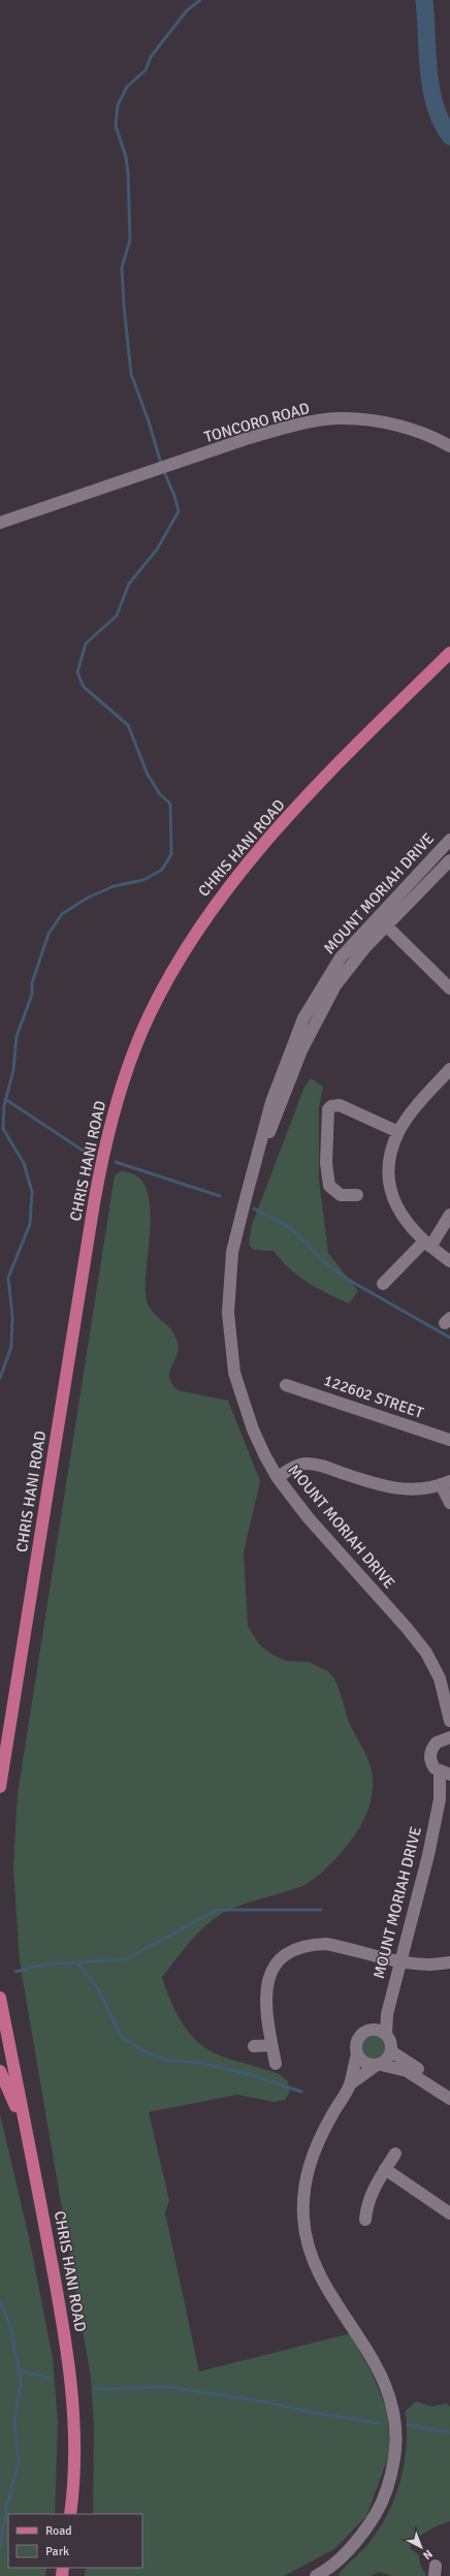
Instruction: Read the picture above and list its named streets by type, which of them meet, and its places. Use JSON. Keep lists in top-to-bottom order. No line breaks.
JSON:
{"streets":{"main road":["CHRIS HANI ROAD"],"street":["TONCORO ROAD","MOUNT MORIAH DRIVE","122602 STREET"]},"legend":["Road","Park"],"north":"bottom right"}
